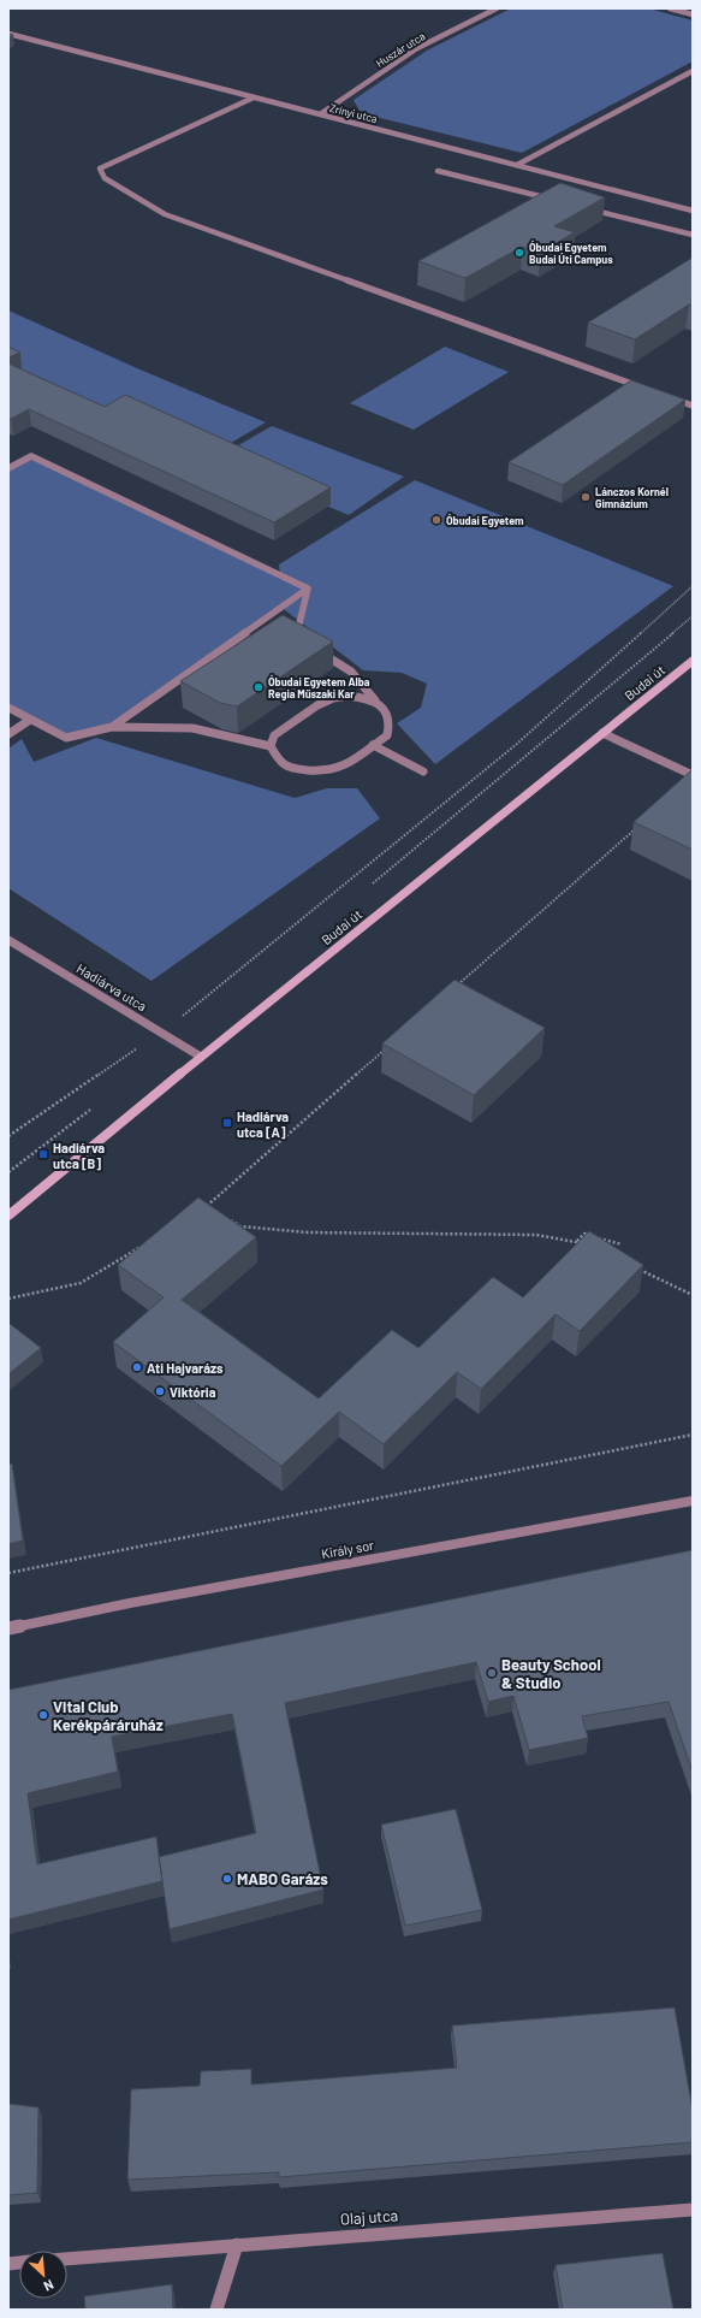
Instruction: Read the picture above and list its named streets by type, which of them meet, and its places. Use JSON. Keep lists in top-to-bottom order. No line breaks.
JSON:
{"streets":{"main road":["Budai út"],"street":["Huszár utca","Zrínyi utca","Hadiárva utca","Király sor","Olaj utca"]},"crossings":[["Huszár utca","Zrínyi utca"],["Budai út","Hadiárva utca"]],"places":{"other":["Óbudai Egyetem Budai Úti Campus","Lánczos Kornél Gimnázium","Óbudai Egyetem","Óbudai Egyetem Alba Regia Műszaki Kar","Ati Hajvarázs","Viktória","Beauty School & Studio","Vital Club Kerékpáráruház","MABO Garázs"],"transit":["Hadiárva utca [A]","Hadiárva utca [B]"]},"north":"bottom right"}
